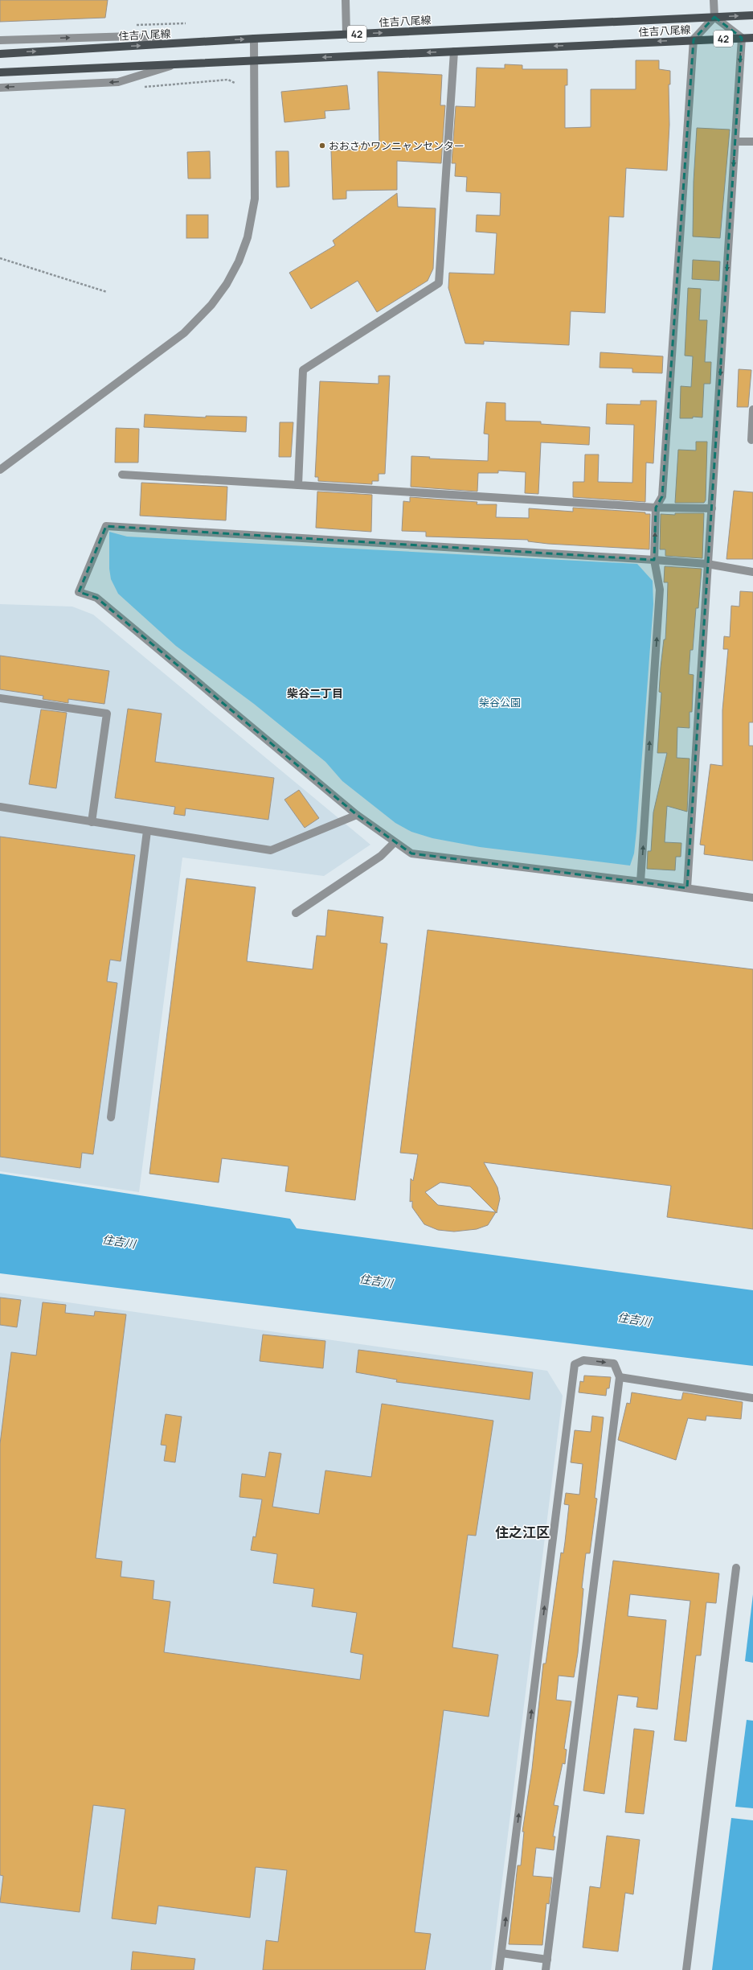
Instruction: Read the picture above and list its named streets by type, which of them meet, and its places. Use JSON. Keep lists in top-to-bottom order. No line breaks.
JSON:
{"streets":{"main road":["住吉八尾線","42"]},"districts":["柴谷二丁目","住之江区"],"water":["住吉川"],"parks":["柴谷公園"],"places":["おおさかワンニャンセンター"]}
